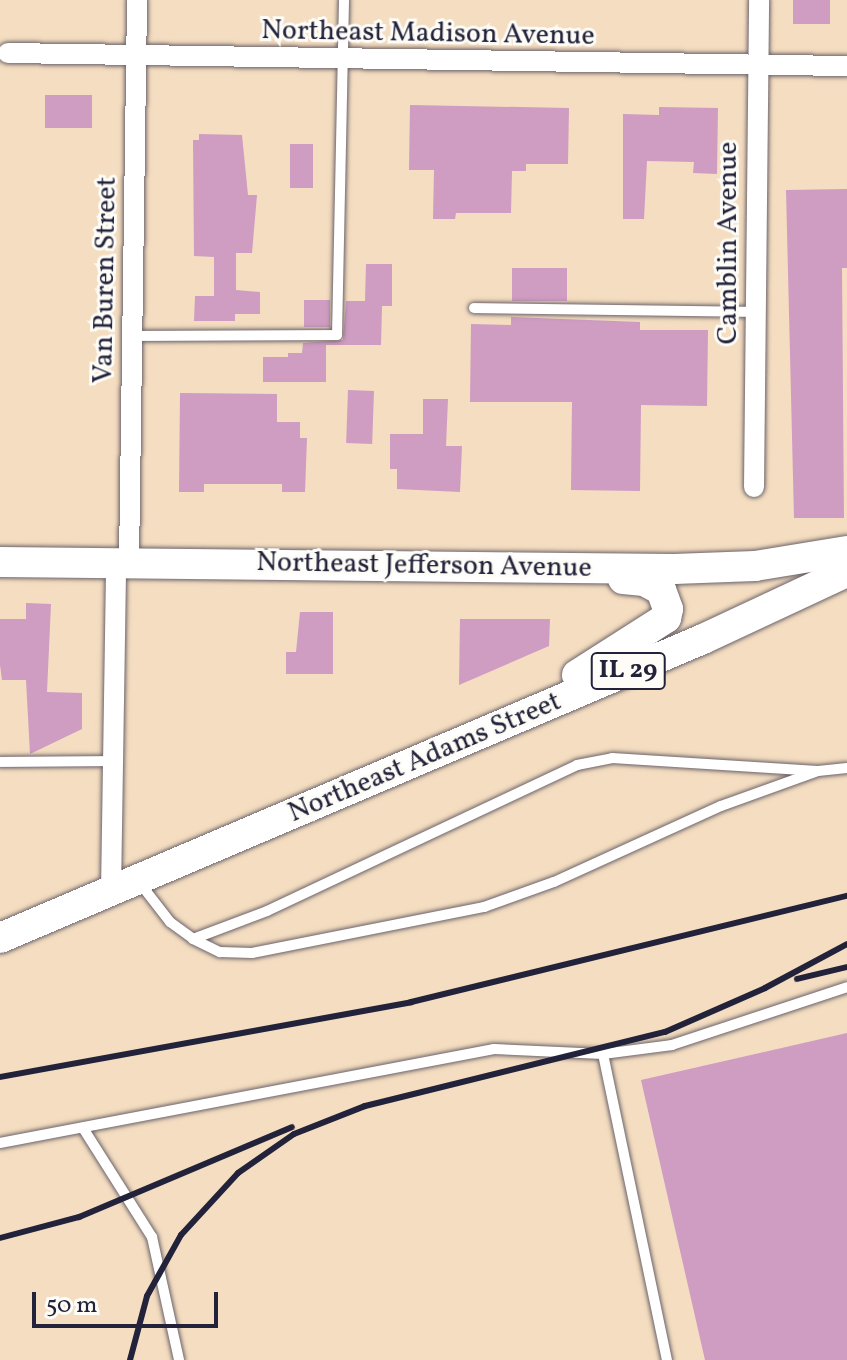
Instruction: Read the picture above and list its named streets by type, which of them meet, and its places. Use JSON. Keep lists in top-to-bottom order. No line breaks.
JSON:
{"streets":{"main road":["Northeast Jefferson Avenue","IL 29","Northeast Adams Street"],"street":["Northeast Madison Avenue","Camblin Avenue","Van Buren Street"]},"crossings":[["Northeast Madison Avenue","Camblin Avenue"],["Northeast Madison Avenue","Van Buren Street"],["Van Buren Street","Northeast Jefferson Avenue"],["Van Buren Street","Northeast Adams Street"]],"scale_bar":"50 m"}
